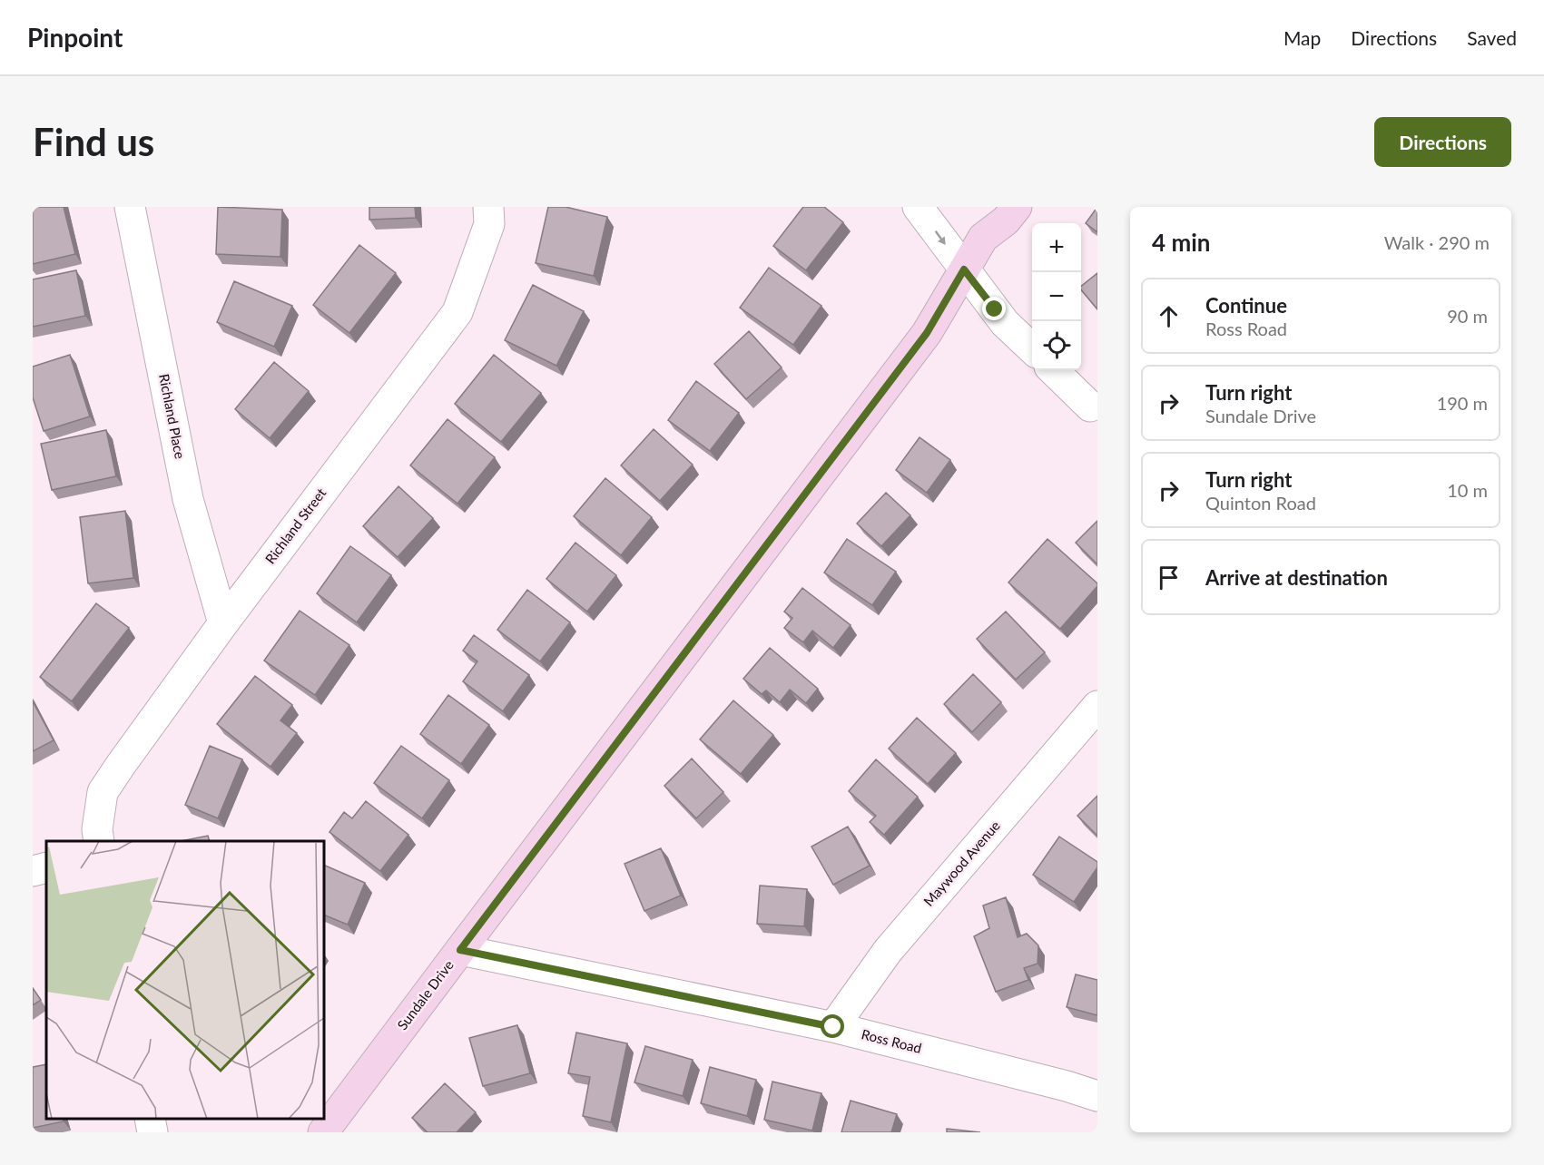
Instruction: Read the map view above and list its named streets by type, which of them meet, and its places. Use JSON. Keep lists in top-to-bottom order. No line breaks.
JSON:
{"streets":{"street":["Richland Place","Richland Street","Maywood Avenue","Sundale Drive","Ross Road"]},"crossings":[["Richland Place","Richland Street"],["Maywood Avenue","Ross Road"],["Sundale Drive","Ross Road"]],"page":{"header":"Pinpoint","nav":["Map","Directions","Saved"],"buttons":"Directions","title":"Find us","heading":["4 min","Walk · 290 m"],"map_buttons":["+","−"],"list":[["Continue","Ross Road","90 m"],["Turn right","Sundale Drive","190 m"],["Turn right","Quinton Road","10 m"],"Arrive at destination"]}}
